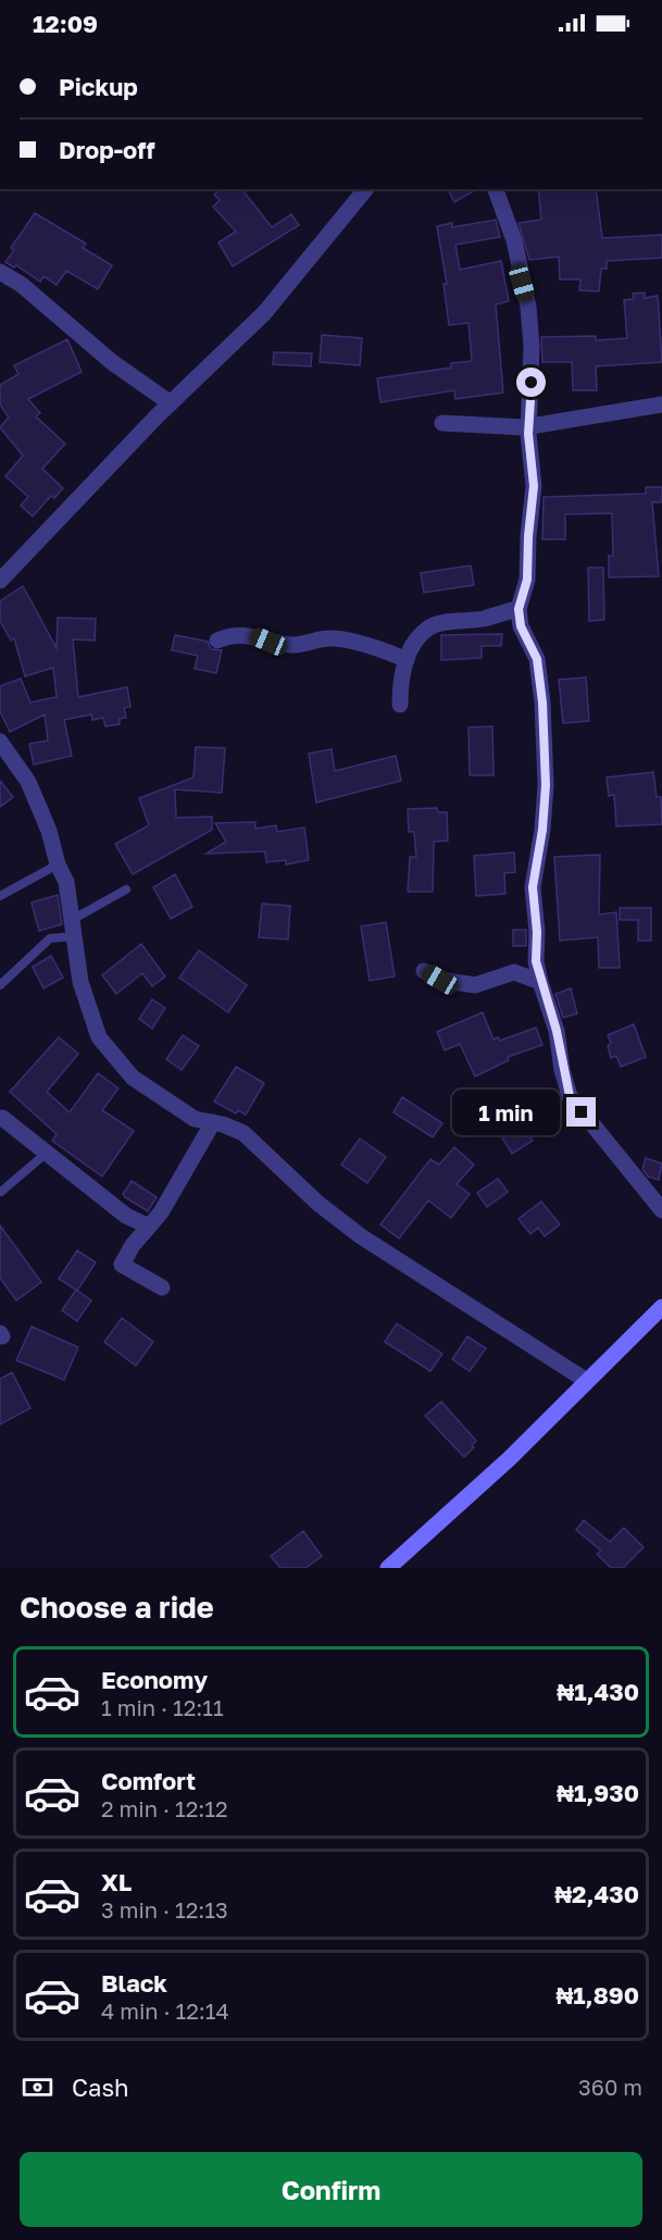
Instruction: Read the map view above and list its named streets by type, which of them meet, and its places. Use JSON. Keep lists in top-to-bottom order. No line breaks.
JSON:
{"page":{"status":"12:09","banner":["Pickup","Drop-off"],"bubble":"1 min","heading":"Choose a ride","list":[{"name":"Economy","note":"1 min · 12:11","value":"₦1,430"},{"name":"Comfort","note":"2 min · 12:12","value":"₦1,930"},{"name":"XL","note":"3 min · 12:13","value":"₦2,430"},{"name":"Black","note":"4 min · 12:14","value":"₦1,890"}],"pay":["Cash","360 m"],"buttons":"Confirm"}}
